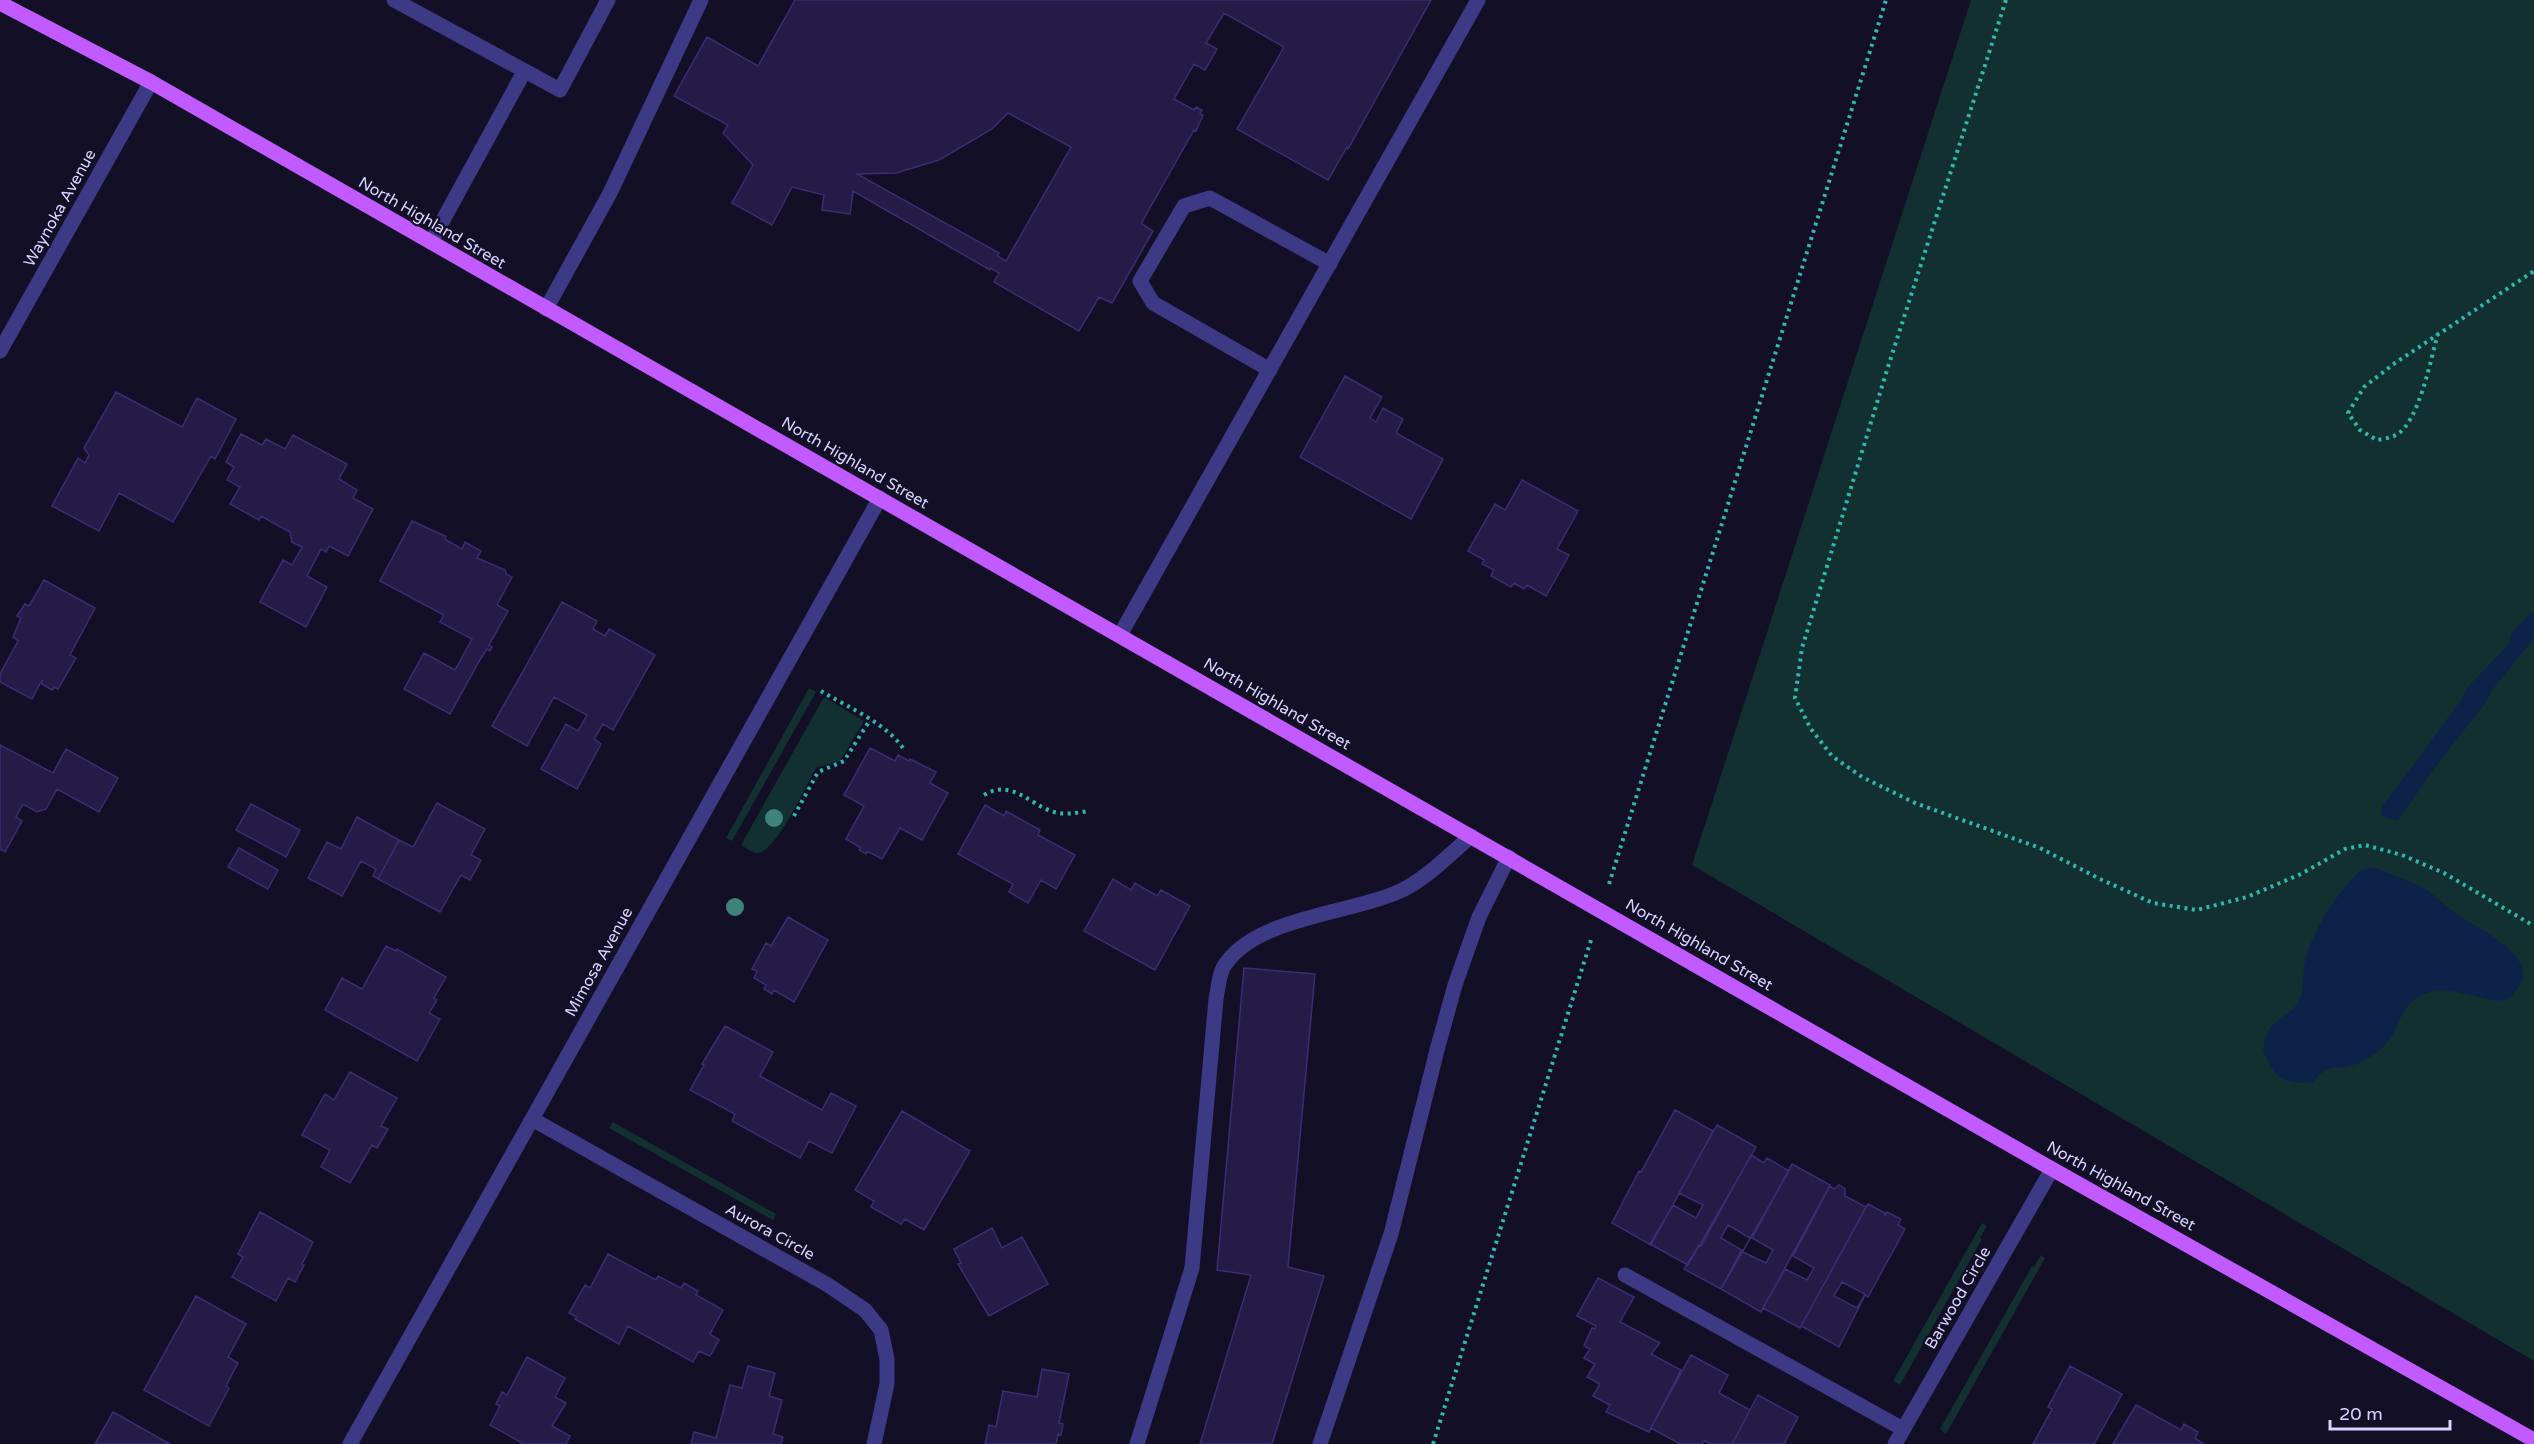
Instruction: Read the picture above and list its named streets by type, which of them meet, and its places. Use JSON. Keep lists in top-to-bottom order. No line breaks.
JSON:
{"streets":{"main road":["North Highland Street"],"street":["Waynoka Avenue","Mimosa Avenue","Aurora Circle","Barwood Circle"]},"crossings":[["Waynoka Avenue","North Highland Street"],["North Highland Street","Mimosa Avenue"],["North Highland Street","Barwood Circle"],["Mimosa Avenue","Aurora Circle"]],"scale_bar":"20 m"}
